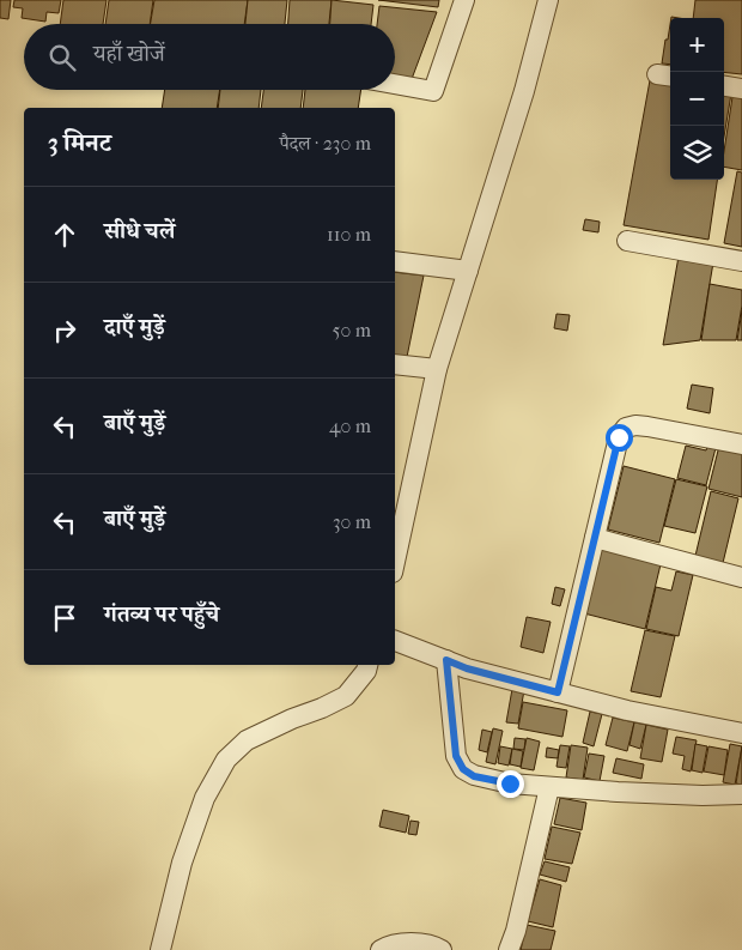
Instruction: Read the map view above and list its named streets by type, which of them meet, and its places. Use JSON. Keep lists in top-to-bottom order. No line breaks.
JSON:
{"page":{"map_buttons":["+","−"],"search":"यहाँ खोजें","heading":["3 मिनट","पैदल · 230 m"],"list":[["सीधे चलें","110 m"],["दाएँ मुड़ें","50 m"],["बाएँ मुड़ें","40 m"],["बाएँ मुड़ें","30 m"],"गंतव्य पर पहुँचे"]}}
